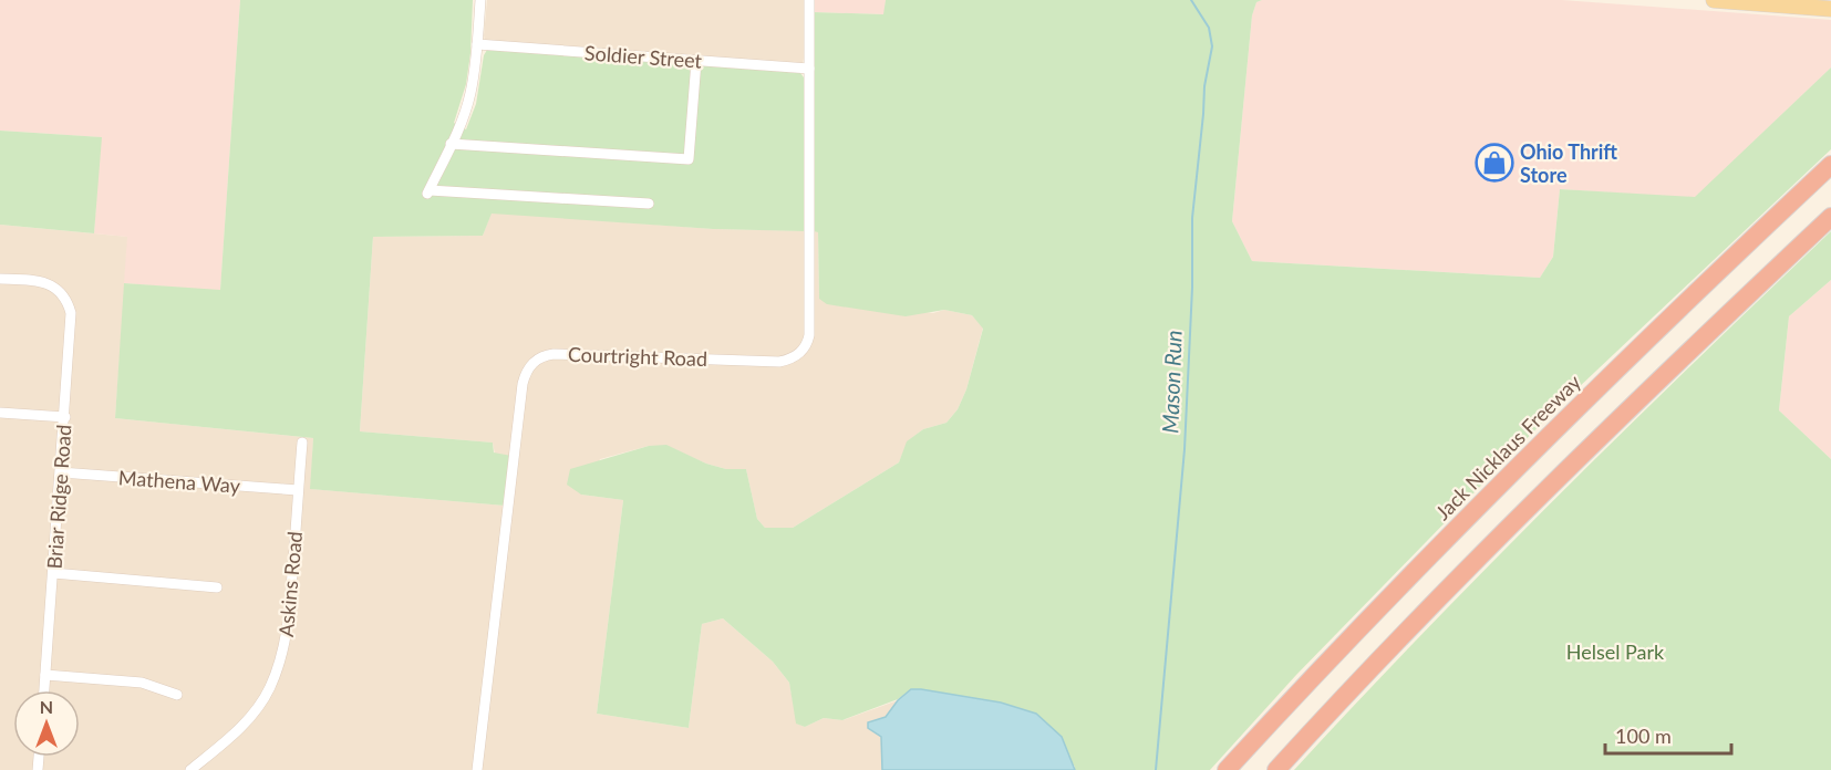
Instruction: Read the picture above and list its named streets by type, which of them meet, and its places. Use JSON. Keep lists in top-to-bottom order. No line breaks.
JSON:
{"streets":{"highway":["Jack Nicklaus Freeway"],"street":["Soldier Street","Courtright Road","Mathena Way","Briar Ridge Road","Askins Road"]},"crossings":[["Soldier Street","Courtright Road"],["Mathena Way","Briar Ridge Road"],["Mathena Way","Askins Road"]],"water":["Mason Run"],"parks":["Helsel Park"],"places":{"shop":["Ohio Thrift Store"]},"scale_bar":"100 m","north":"top"}
